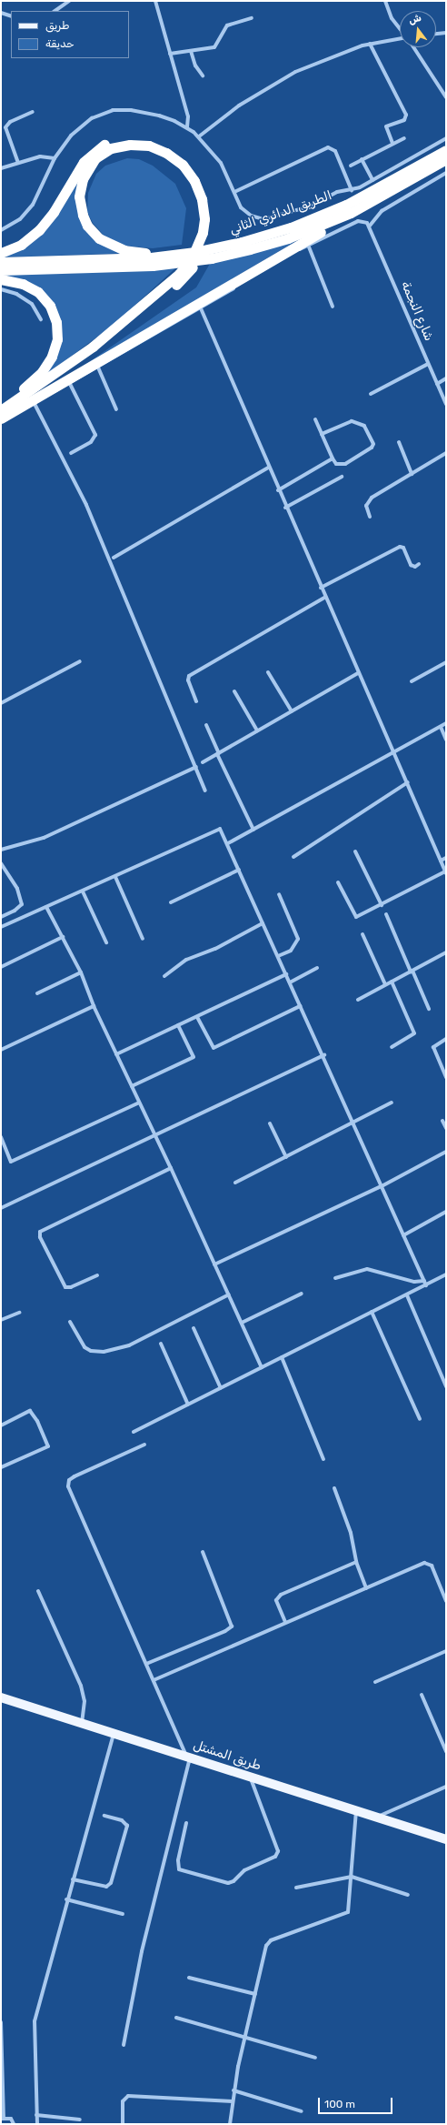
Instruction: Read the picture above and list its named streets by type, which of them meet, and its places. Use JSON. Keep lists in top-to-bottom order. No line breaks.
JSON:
{"streets":{"highway":["الطريق الدائري الثاني"],"main road":["طريق المشتل"],"street":["شارع النجمة"]},"legend":["طريق","حديقة"],"scale_bar":"100 m","north":"top"}
